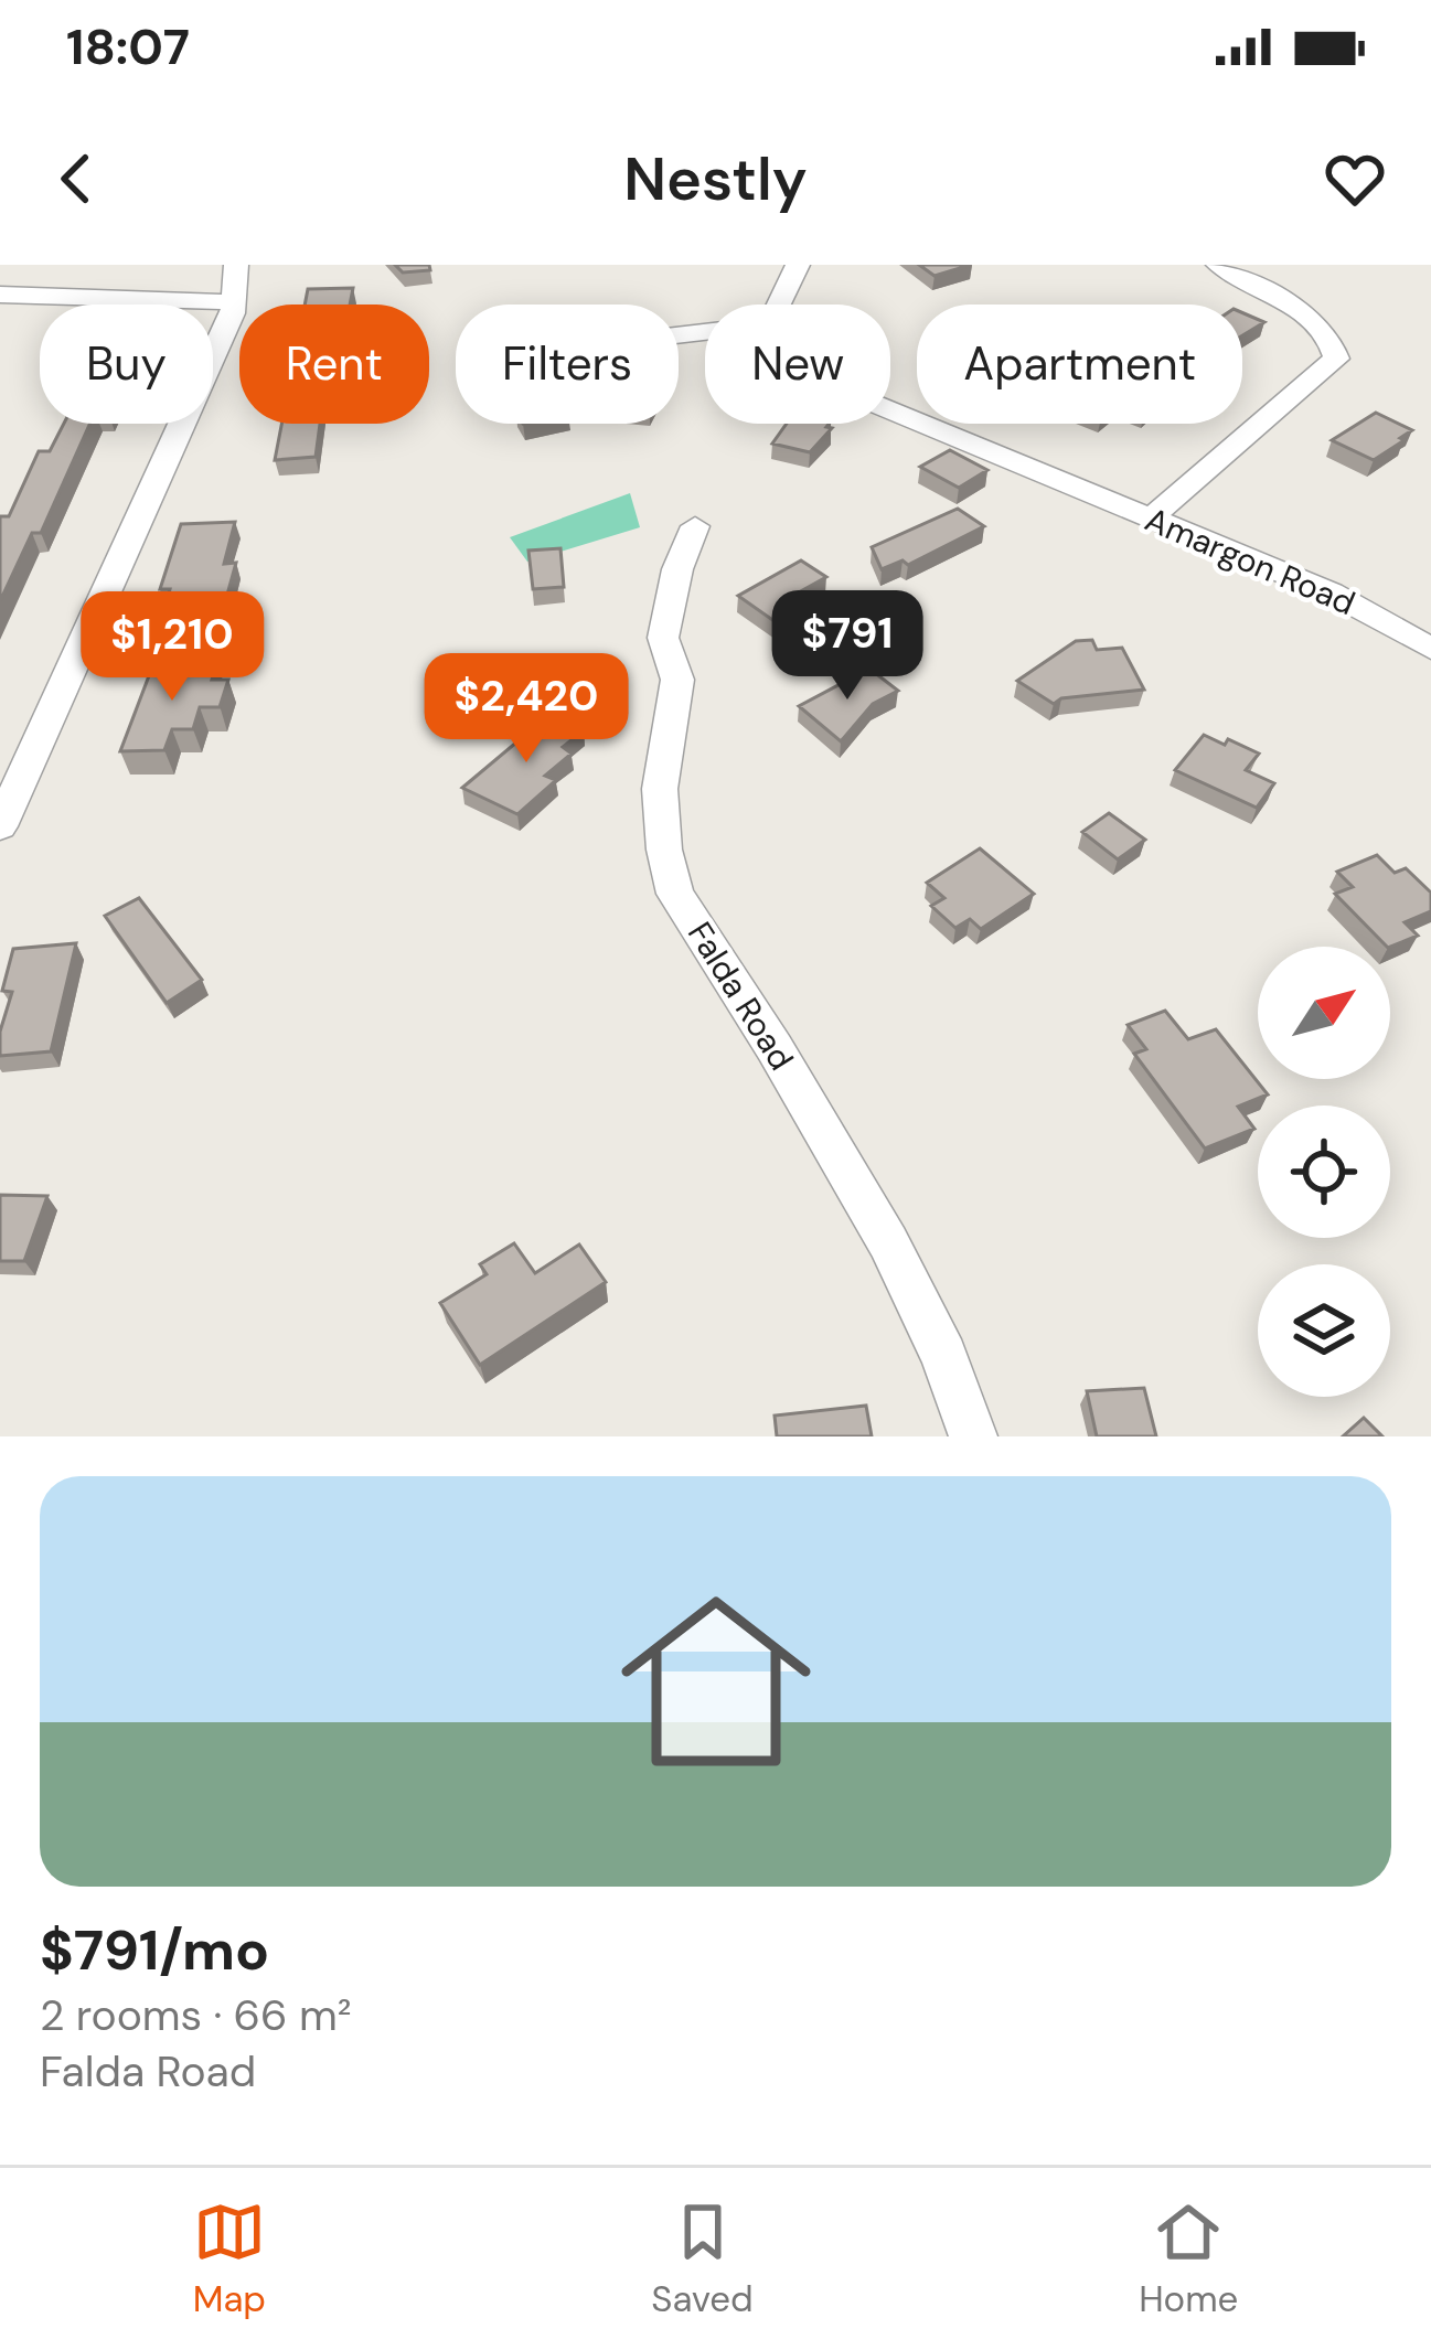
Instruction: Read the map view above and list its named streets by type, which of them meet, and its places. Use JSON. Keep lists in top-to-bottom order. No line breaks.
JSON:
{"streets":{"street":["Amargon Road","Falda Road"]},"north":"top right","page":{"status":"18:07","header":"Nestly","chip":["Buy","Rent","Filters","New","Apartment"],"price":["$791","$1,210","$2,420"],"list":[{"name":"$791/mo","note":"2 rooms · 66 m² · Falda Road"}],"tabs":["Map","Saved","Home"]}}
